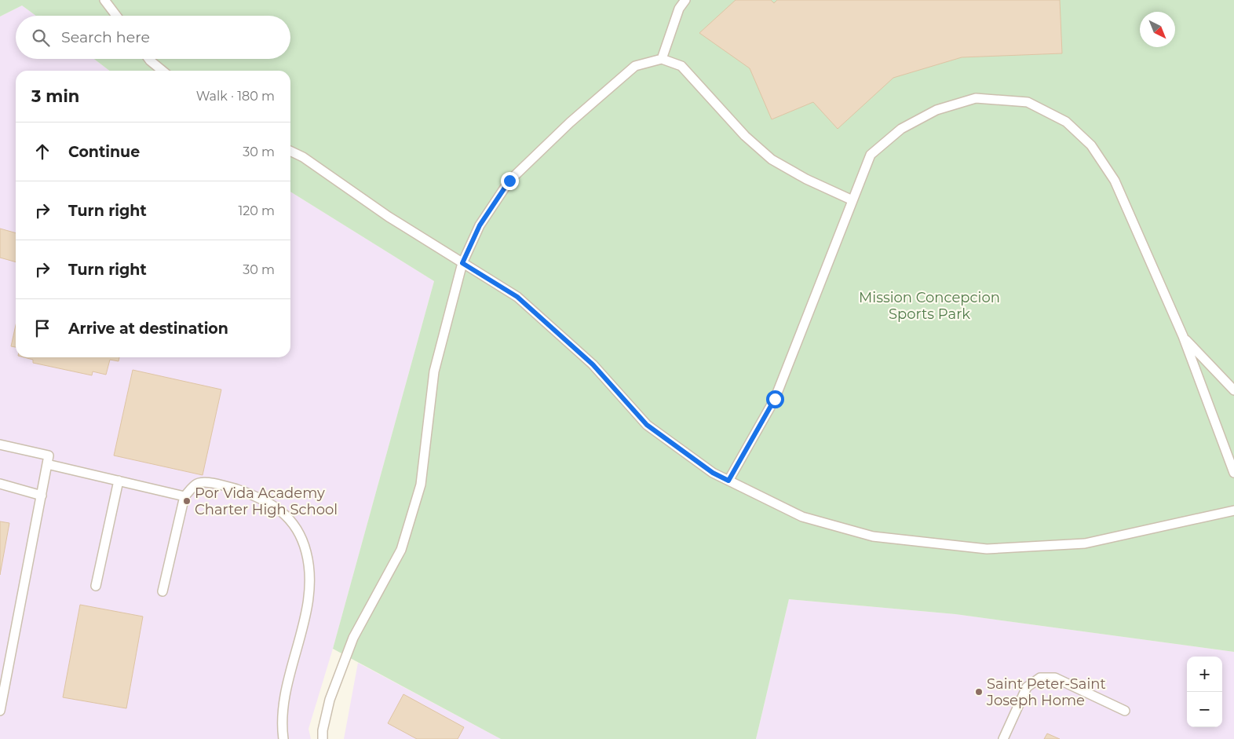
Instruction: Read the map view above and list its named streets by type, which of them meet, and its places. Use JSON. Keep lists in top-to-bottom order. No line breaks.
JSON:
{"parks":["Mission Concepcion Sports Park"],"places":["Por Vida Academy Charter High School","Saint Peter-Saint Joseph Home"],"north":"bottom right","page":{"search":"Search here","heading":["3 min","Walk · 180 m"],"list":[["Continue","30 m"],["Turn right","120 m"],["Turn right","30 m"],"Arrive at destination"],"map_buttons":["+","−"]}}
